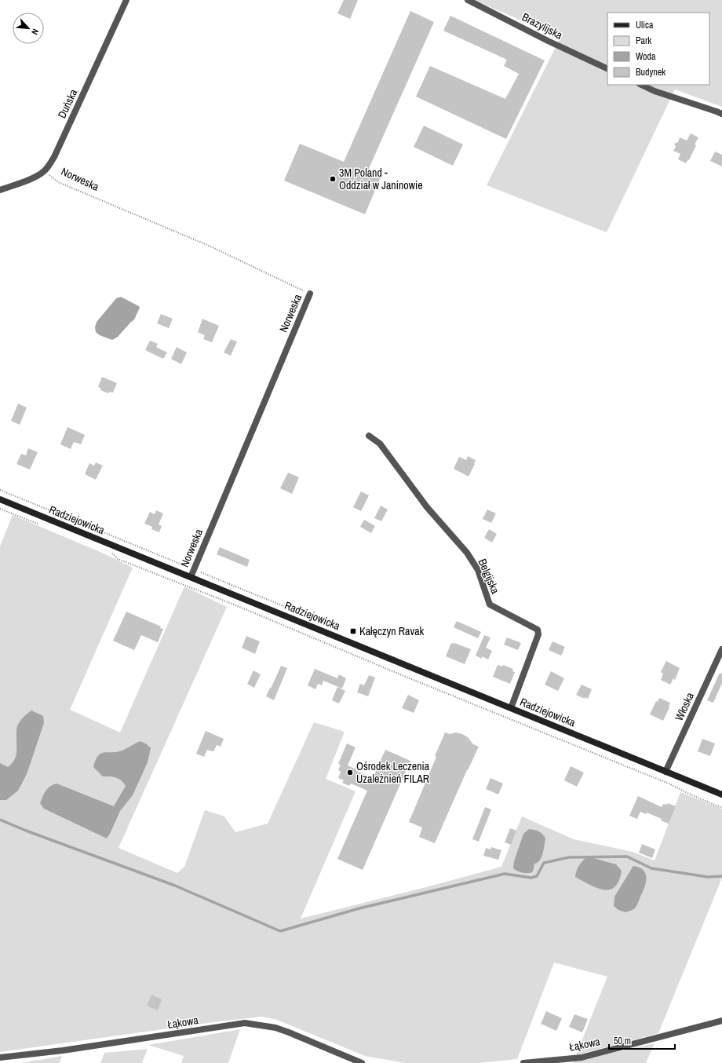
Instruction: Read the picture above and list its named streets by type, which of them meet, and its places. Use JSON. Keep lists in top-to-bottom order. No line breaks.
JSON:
{"streets":{"main road":["Radziejowicka"],"street":["Brazylijska","Duńska","Norweska","Belgijska","Włoska","Łąkowa"]},"crossings":[["Duńska","Norweska"],["Norweska","Radziejowicka"],["Radziejowicka","Belgijska"],["Radziejowicka","Włoska"]],"places":{"other":["3M Poland - Oddział w Janinowie","Ośrodek Leczenia Uzależnień FILAR"],"transit":["Kałęczyn Ravak"]},"legend":["Ulica","Park","Woda","Budynek"],"scale_bar":"50 m","north":"bottom right"}
